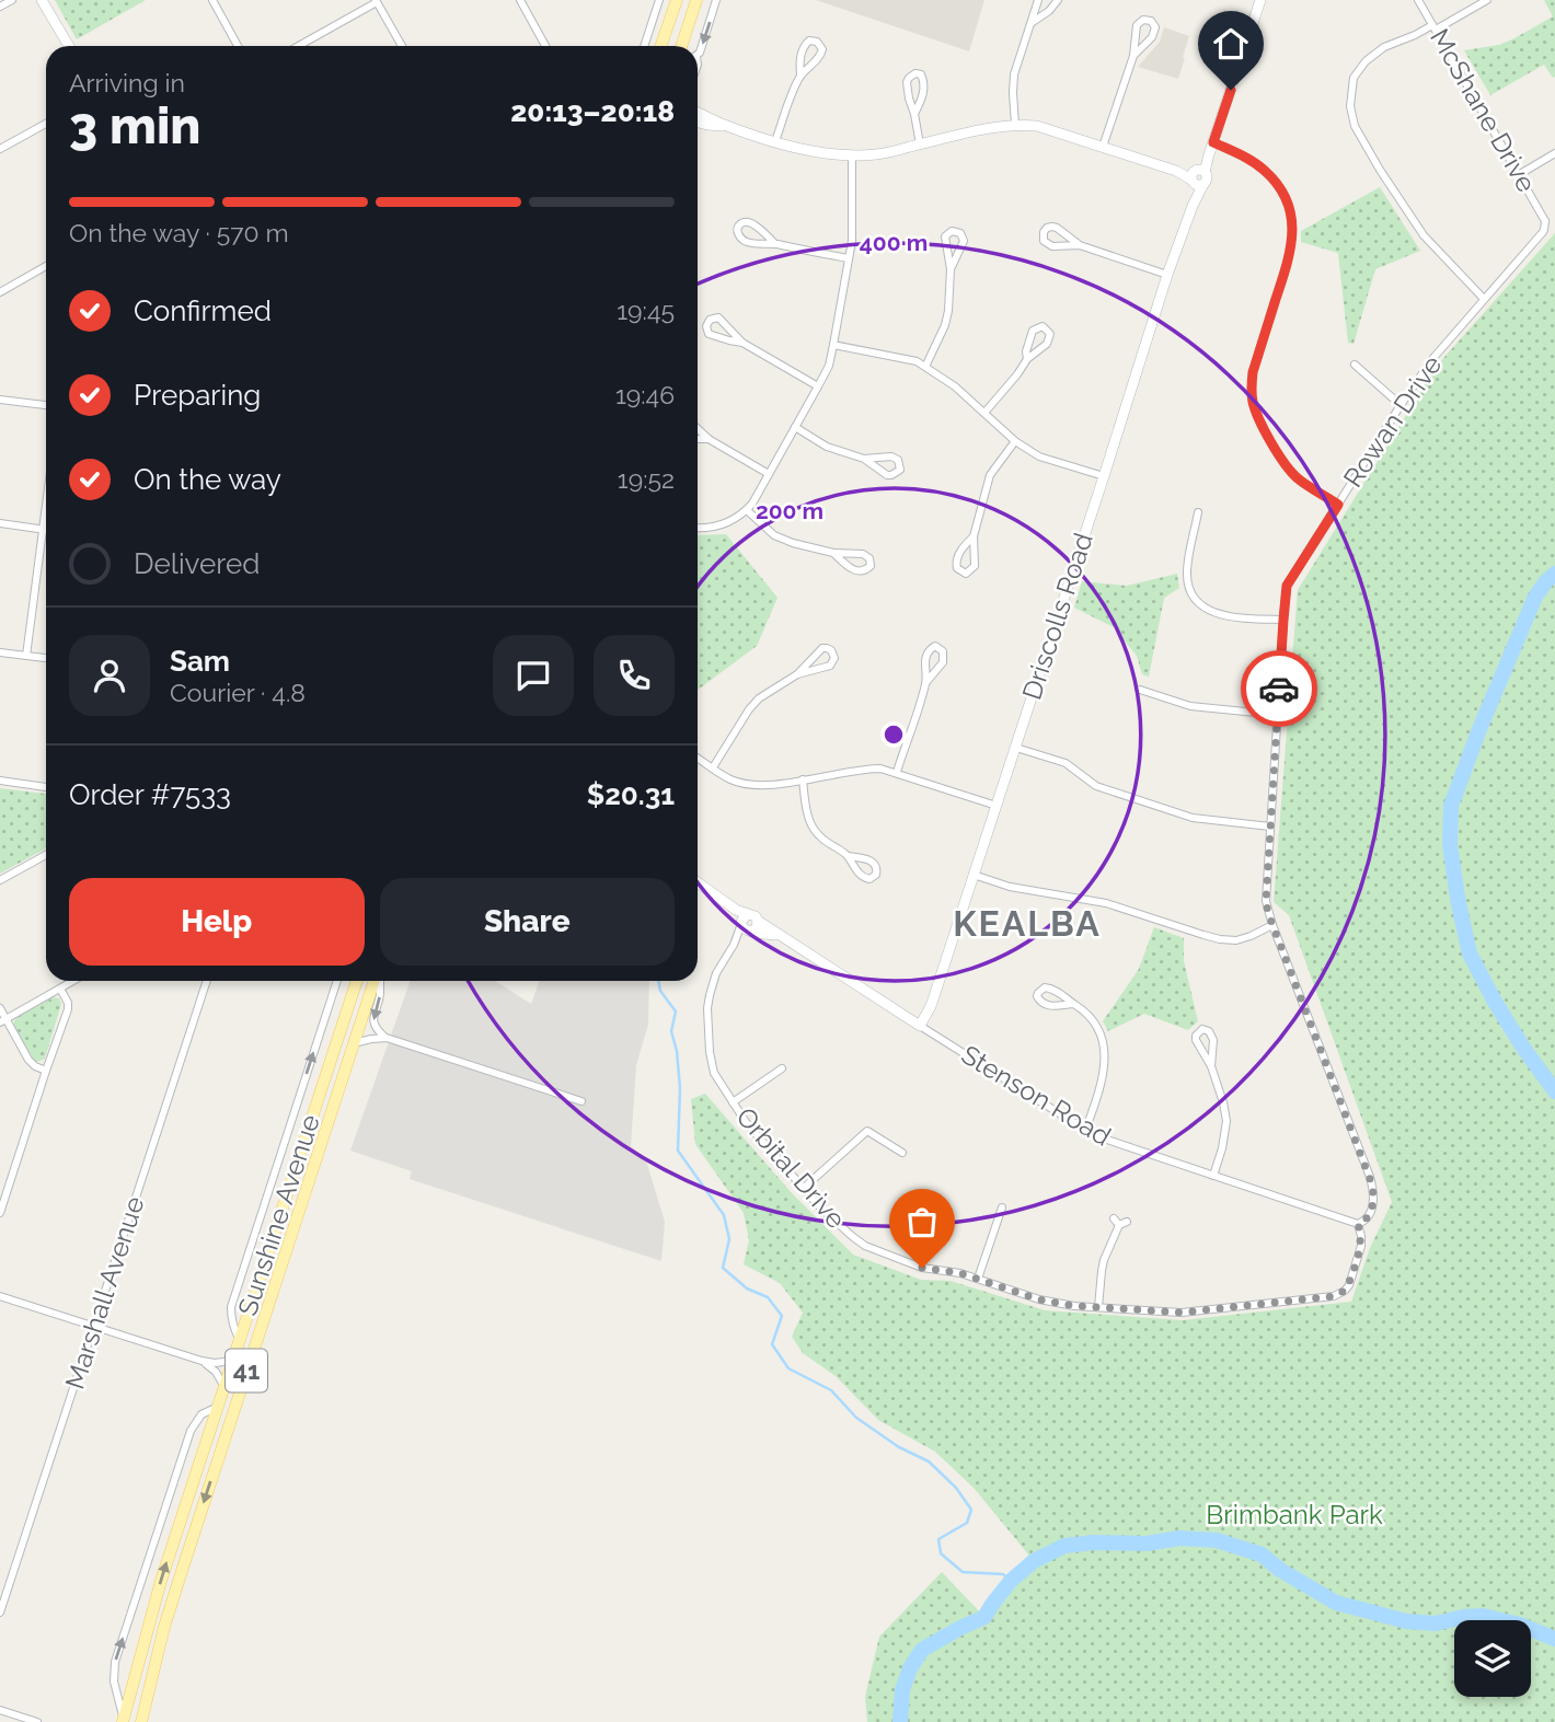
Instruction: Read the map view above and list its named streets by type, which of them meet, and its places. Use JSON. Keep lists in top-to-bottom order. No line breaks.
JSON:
{"streets":{"main road":["Sunshine Avenue","41"],"street":["McShane Drive","Rowan Drive","Driscolls Road","Stenson Road","Orbital Drive","Marshall Avenue"]},"crossings":[["McShane Drive","Rowan Drive"],["Rowan Drive","Stenson Road"],["Rowan Drive","Orbital Drive"],["Driscolls Road","Stenson Road"],["Stenson Road","Orbital Drive"]],"districts":["KEALBA"],"parks":["Brimbank Park"],"page":{"heading":["3 min","Arriving in","20:13–20:18"],"panel":["Sam","Courier · 4.8","Order #7533","$20.31"],"bar":"On the way · 570 m","list":[["Confirmed","19:45"],["Preparing","19:46"],["On the way","19:52"],"Delivered"],"buttons":["Help","Share"]},"rings":["400 m","200 m"]}
